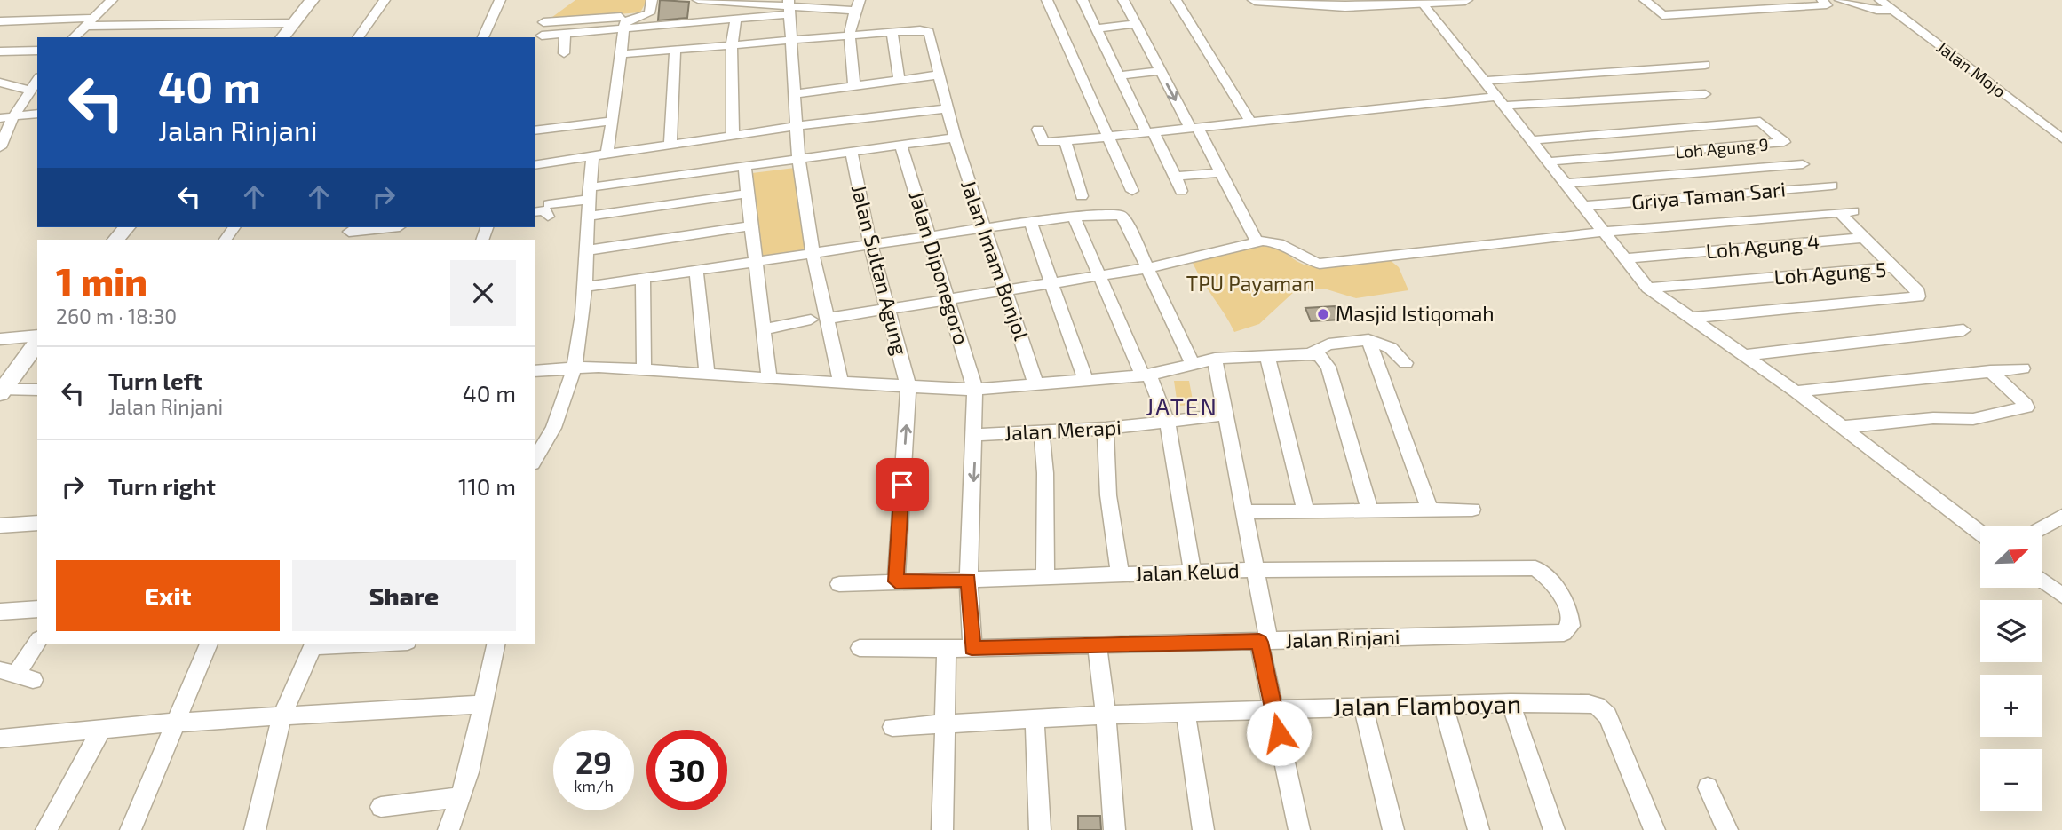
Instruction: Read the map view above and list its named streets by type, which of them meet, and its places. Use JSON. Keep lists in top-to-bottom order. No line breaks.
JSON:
{"streets":{"street":["Jalan Mojo","Loh Agung 9","Griya Taman Sari","Loh Agung 4","Jalan Imam Bonjol","Jalan Diponegoro","Jalan Sultan Agung","Loh Agung 5","Jalan Merapi","Jalan Kelud","Jalan Rinjani","Jalan Flamboyan"]},"crossings":[["Jalan Diponegoro","Jalan Merapi"],["Jalan Diponegoro","Jalan Kelud"],["Jalan Diponegoro","Jalan Rinjani"],["Jalan Sultan Agung","Jalan Kelud"],["Jalan Kelud","Jalan Rinjani"]],"one_way":["Jalan Sultan Agung"],"districts":["JATEN"],"parks":["TPU Payaman"],"places":["Masjid Istiqomah"],"north":"top right","page":{"turn":["40 m","Jalan Rinjani"],"heading":["1 min","260 m · 18:30"],"list":[{"name":"Turn left","note":"Jalan Rinjani","value":"40 m"},{"name":"Turn right","value":"110 m"}],"map_buttons":["+","−"],"buttons":["Exit","Share"],"speed":"29 km/h","limit":"30"}}
